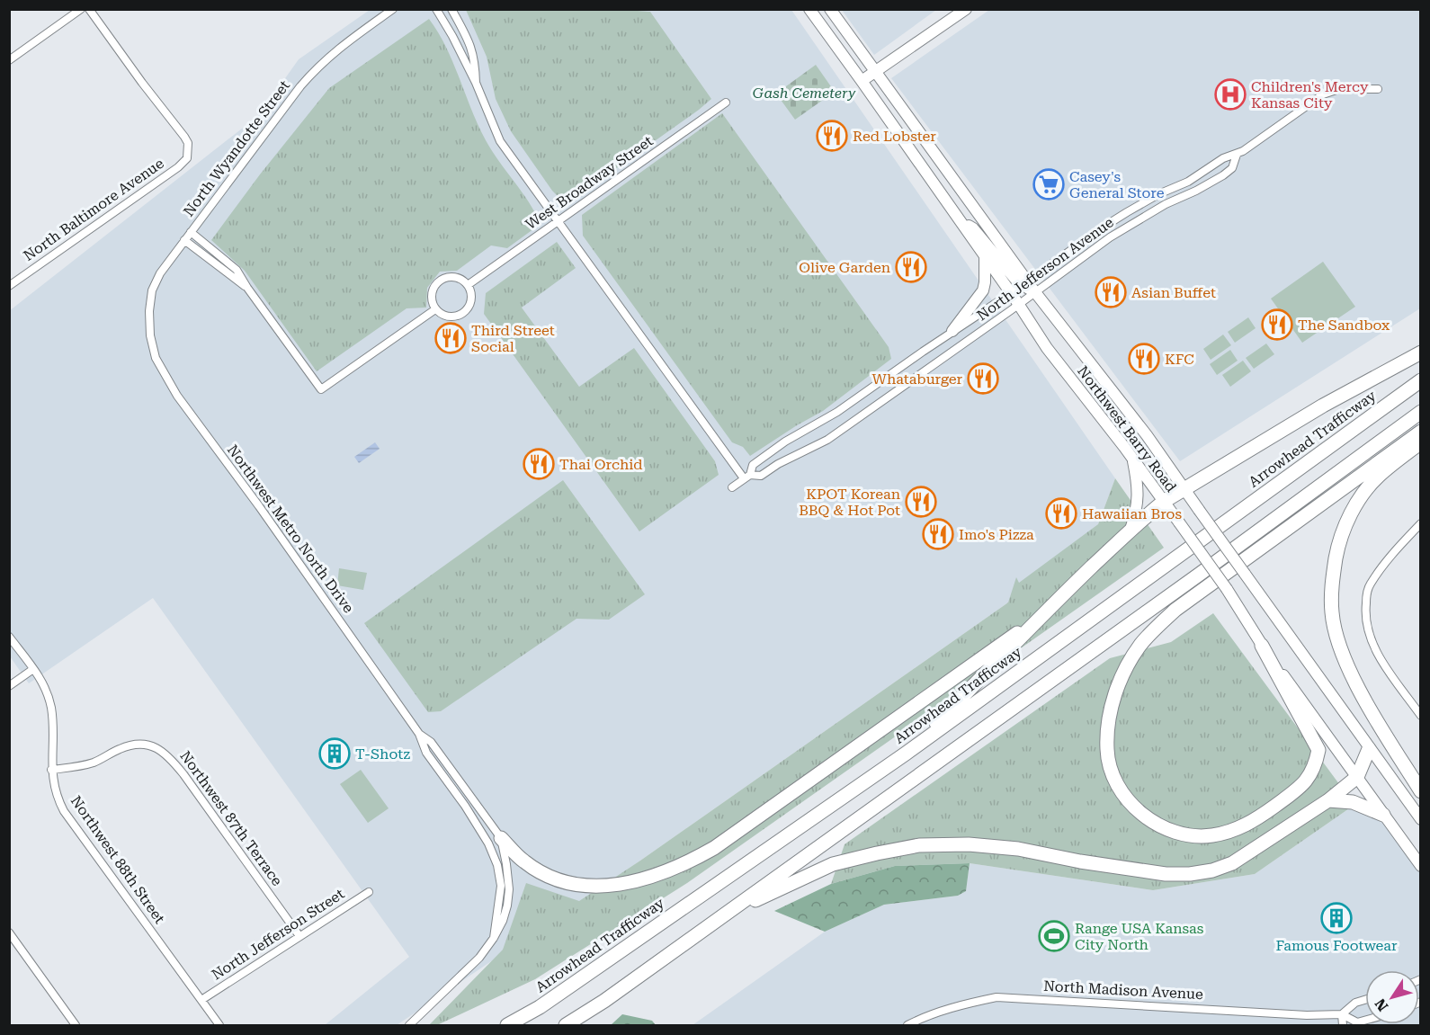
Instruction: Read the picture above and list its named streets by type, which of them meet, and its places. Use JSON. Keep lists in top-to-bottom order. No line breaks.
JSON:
{"streets":{"highway":["Arrowhead Trafficway"],"main road":["Northwest Barry Road"],"street":["North Wyandotte Street","West Broadway Street","North Baltimore Avenue","North Jefferson Avenue","Northwest Metro North Drive","Northwest 87th Terrace","Northwest 88th Street","North Jefferson Street","North Madison Avenue"]},"crossings":[["North Wyandotte Street","Northwest Metro North Drive"],["North Jefferson Avenue","Northwest Barry Road"],["Northwest 87th Terrace","Northwest 88th Street"],["Northwest 87th Terrace","North Jefferson Street"],["Northwest 88th Street","North Jefferson Street"]],"parks":["Gash Cemetery"],"places":{"hospital":["Children's Mercy Kansas City"],"restaurant":["Red Lobster","Olive Garden","Asian Buffet","The Sandbox","Third Street Social","KFC","Whataburger","Thai Orchid","KPOT Korean BBQ & Hot Pot","Hawaiian Bros","Imo's Pizza"],"supermarket":["Casey's General Store"],"building":["T-Shotz","Famous Footwear"],"sports":["Range USA Kansas City North"]},"north":"bottom left"}
